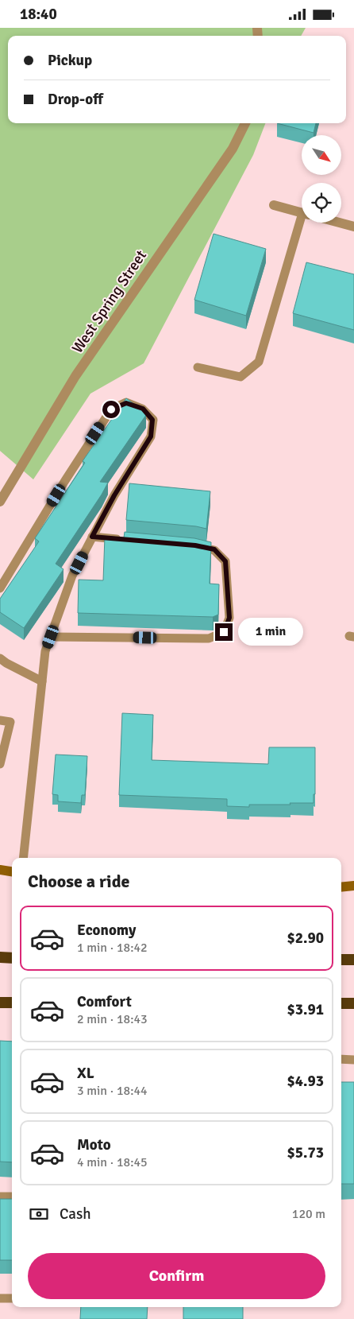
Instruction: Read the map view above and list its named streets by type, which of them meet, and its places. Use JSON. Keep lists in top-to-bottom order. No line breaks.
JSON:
{"streets":{"street":["West Spring Street"]},"north":"bottom right","page":{"status":"18:40","banner":["Pickup","Drop-off"],"bubble":"1 min","heading":"Choose a ride","list":[{"name":"Economy","note":"1 min · 18:42","value":"$2.90"},{"name":"Comfort","note":"2 min · 18:43","value":"$3.91"},{"name":"XL","note":"3 min · 18:44","value":"$4.93"},{"name":"Moto","note":"4 min · 18:45","value":"$5.73"}],"pay":["Cash","120 m"],"buttons":"Confirm"}}
